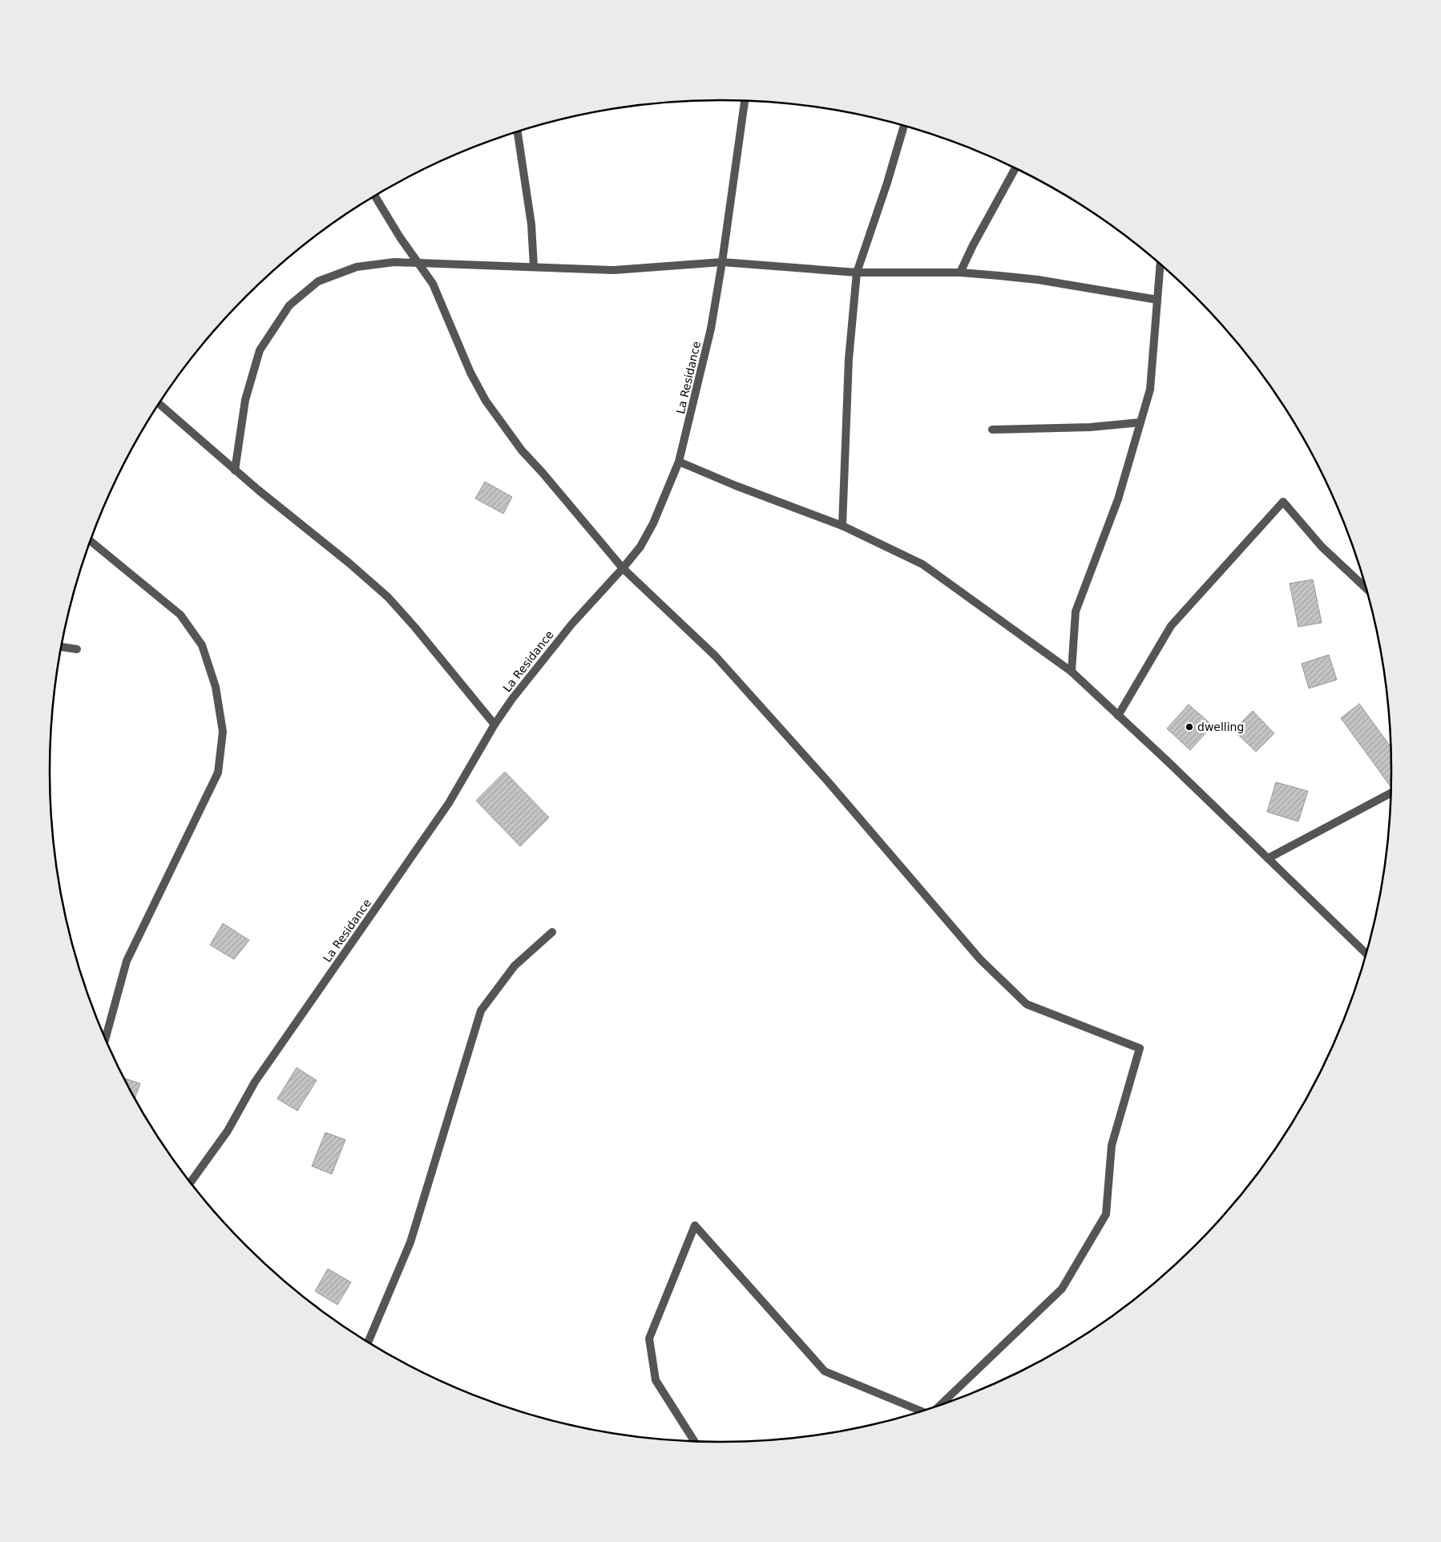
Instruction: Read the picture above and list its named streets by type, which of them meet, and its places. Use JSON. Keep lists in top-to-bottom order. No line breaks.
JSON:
{"streets":{"street":["La Residance"]},"places":["dwelling"]}
